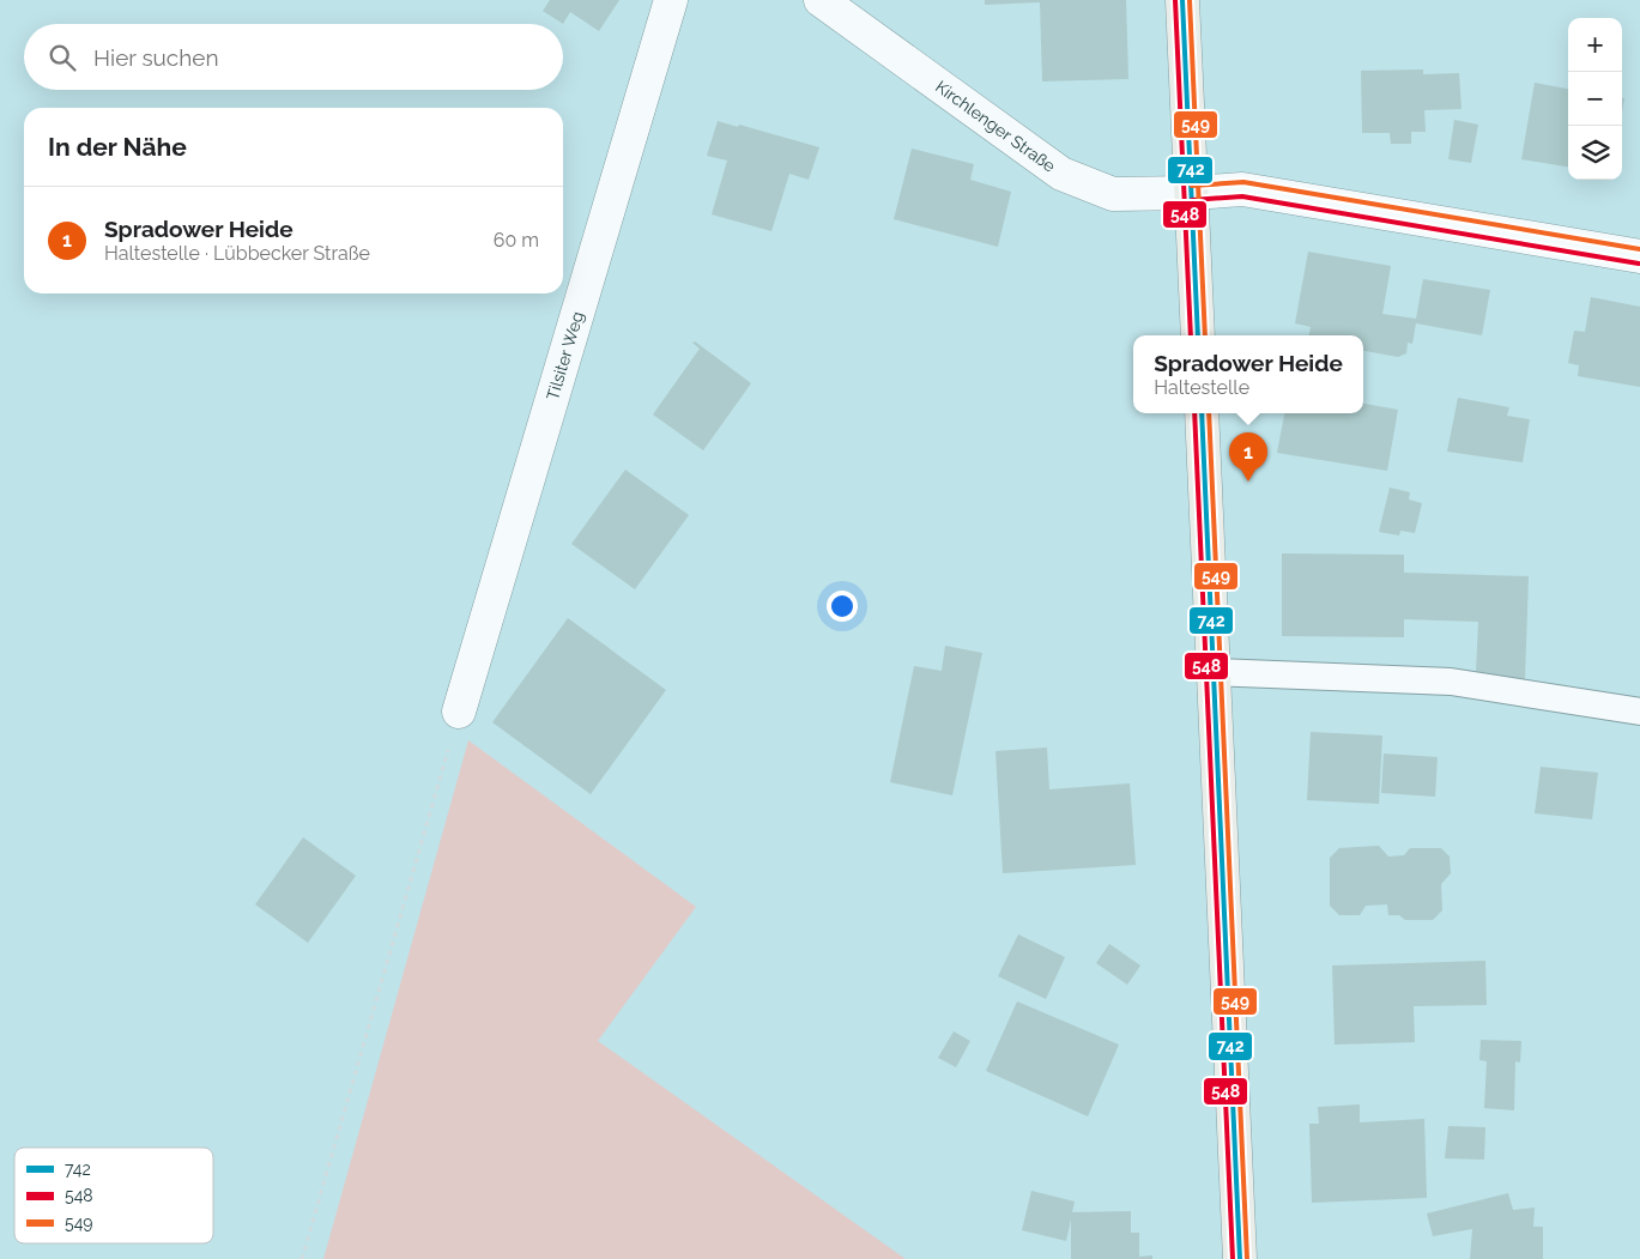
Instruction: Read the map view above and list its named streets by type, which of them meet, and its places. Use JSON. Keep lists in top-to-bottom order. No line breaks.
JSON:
{"streets":{"street":["Kirchlenger Straße","Tilsiter Weg"]},"lines":["transit line 742","transit line 548","transit line 549"],"legend":["742","548","549"],"page":{"map_buttons":["+","−"],"search":"Hier suchen","heading":"In der Nähe","list":[{"mark":"1","name":"Spradower Heide","note":"Haltestelle · Lübbecker Straße","value":"60 m"}],"popup":["Spradower Heide","Haltestelle"],"pins":"1"}}
